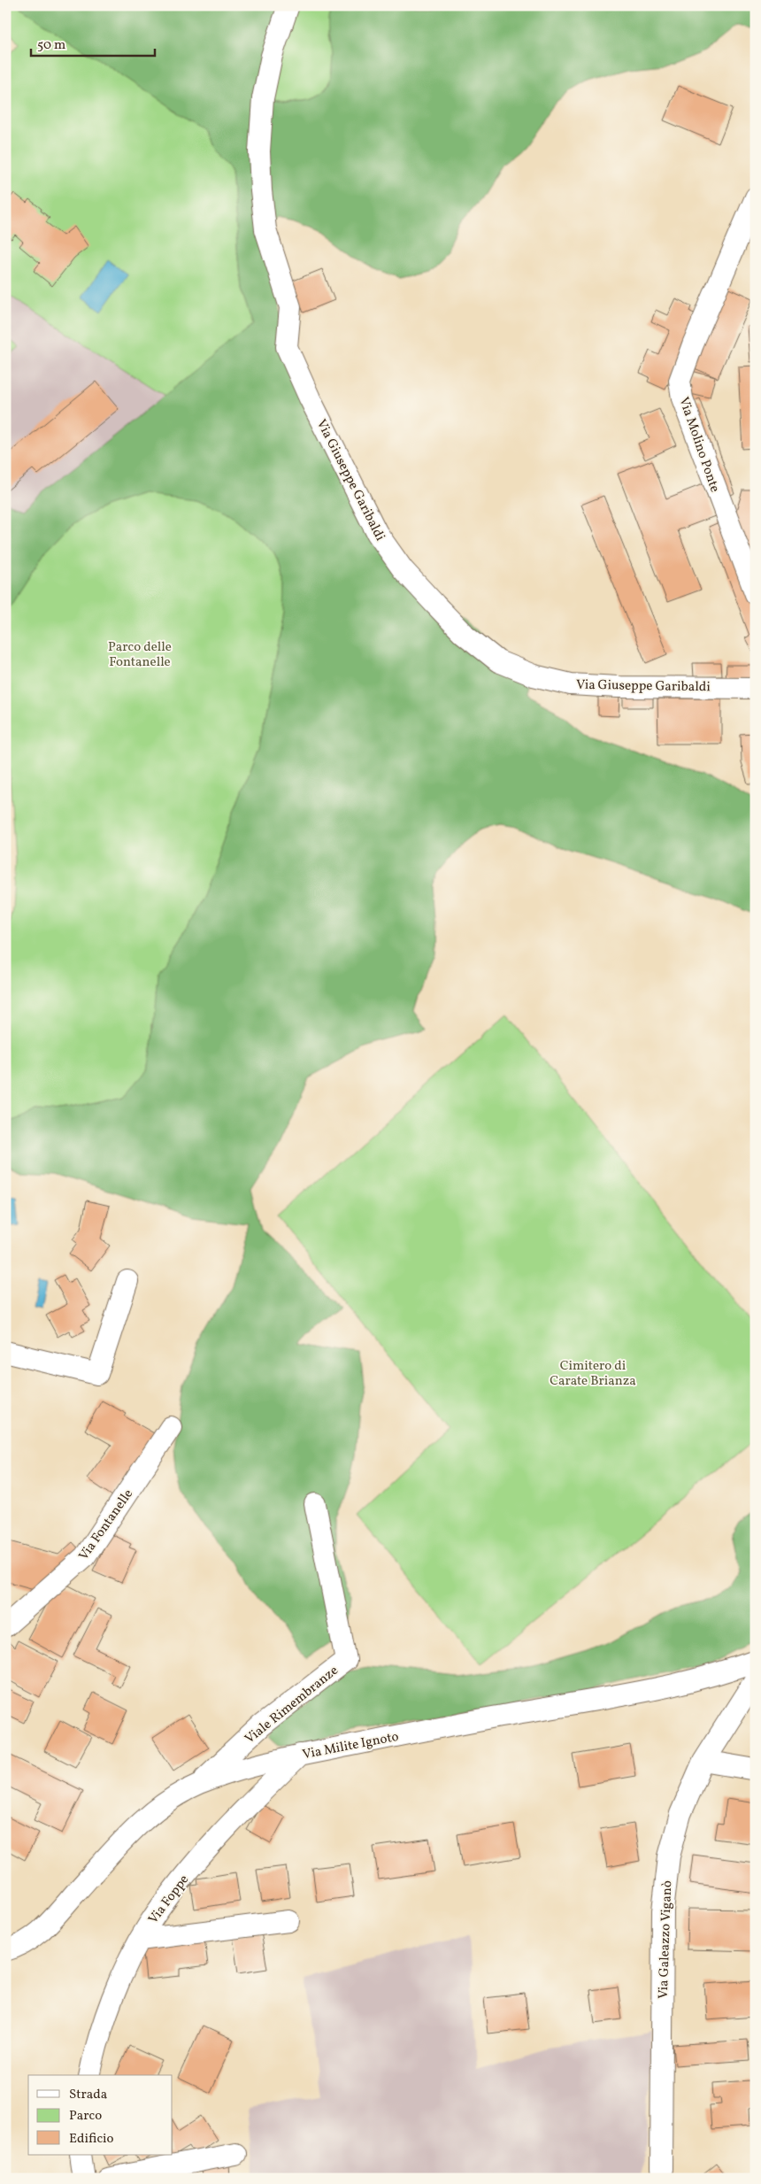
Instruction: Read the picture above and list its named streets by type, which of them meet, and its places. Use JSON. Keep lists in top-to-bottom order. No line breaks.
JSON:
{"streets":{"street":["Via Molino Ponte","Via Giuseppe Garibaldi","Via Fontanelle","Viale Rimembranze","Via Milite Ignoto","Via Foppe","Via Galeazzo Viganò"]},"crossings":[["Viale Rimembranze","Via Milite Ignoto"],["Via Milite Ignoto","Via Foppe"]],"parks":["Parco delle Fontanelle","Cimitero di Carate Brianza"],"legend":["Strada","Parco","Edificio"],"scale_bar":"50 m"}
